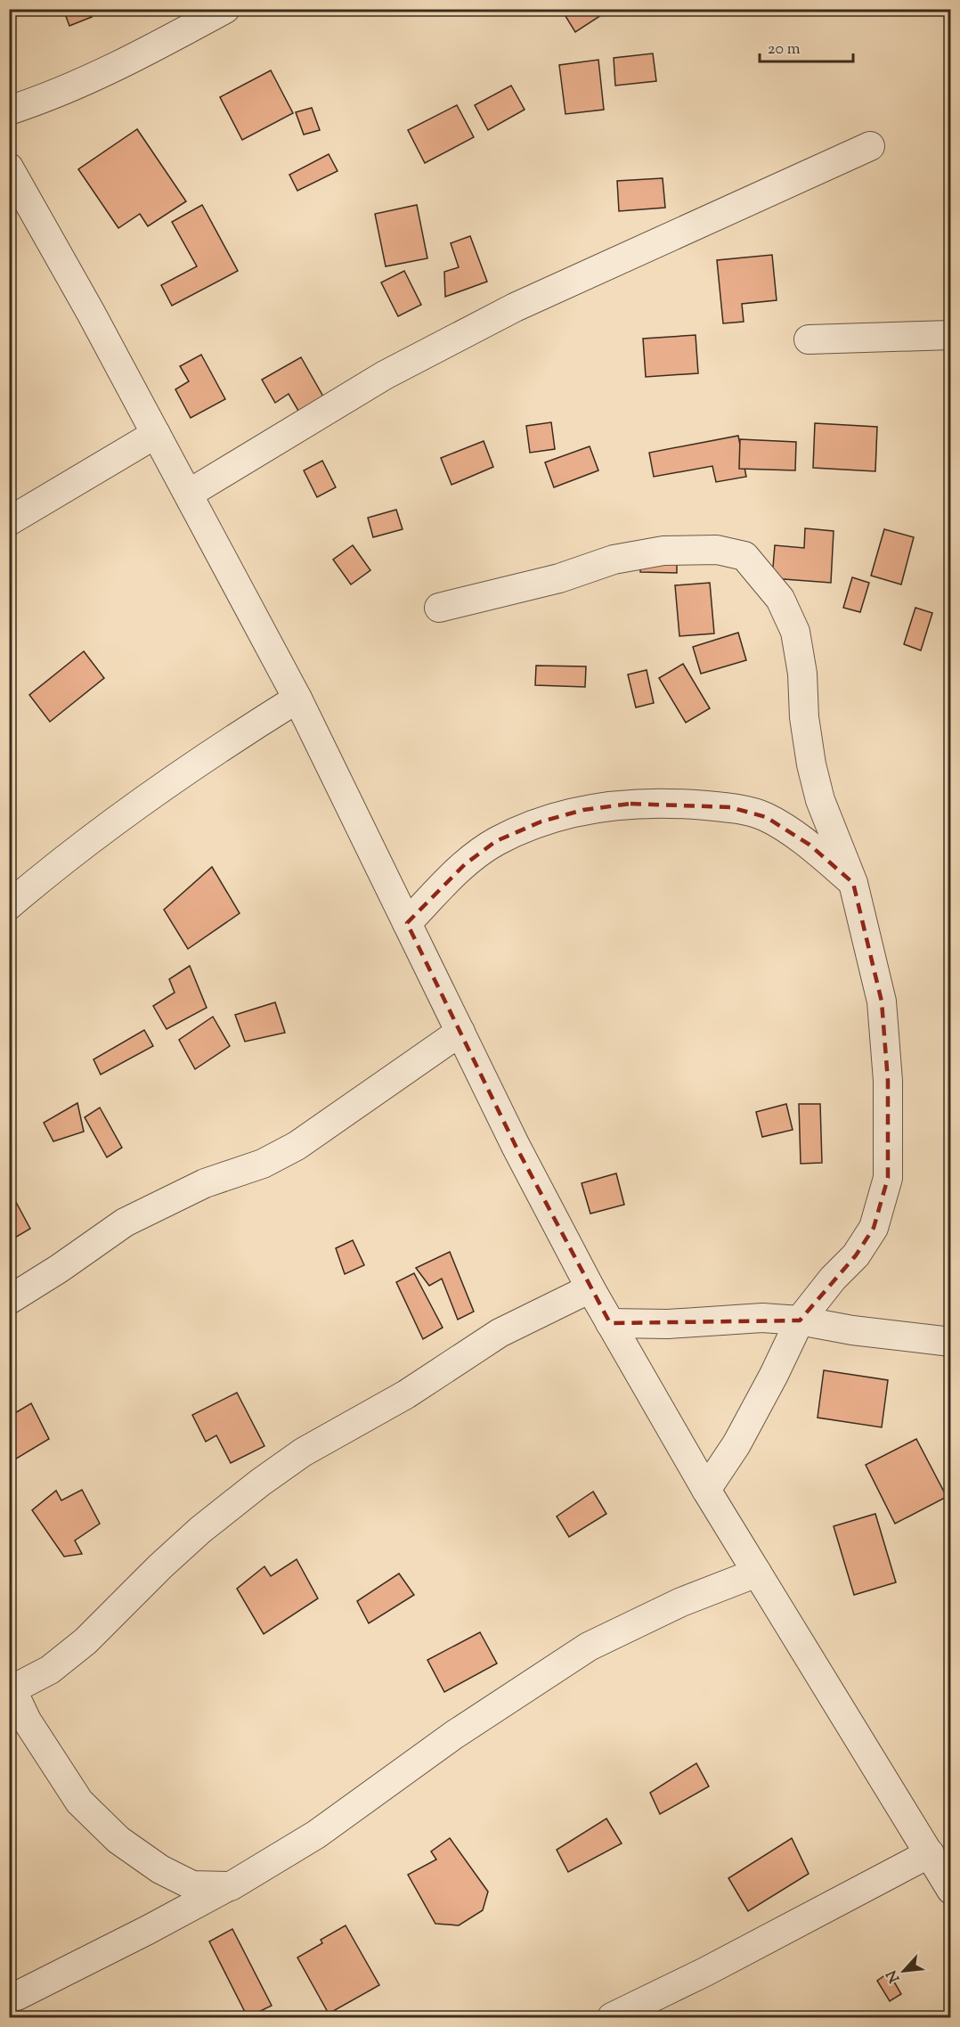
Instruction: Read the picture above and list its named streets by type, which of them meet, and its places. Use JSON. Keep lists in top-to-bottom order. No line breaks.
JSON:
{"scale_bar":"20 m","north":"bottom left"}
